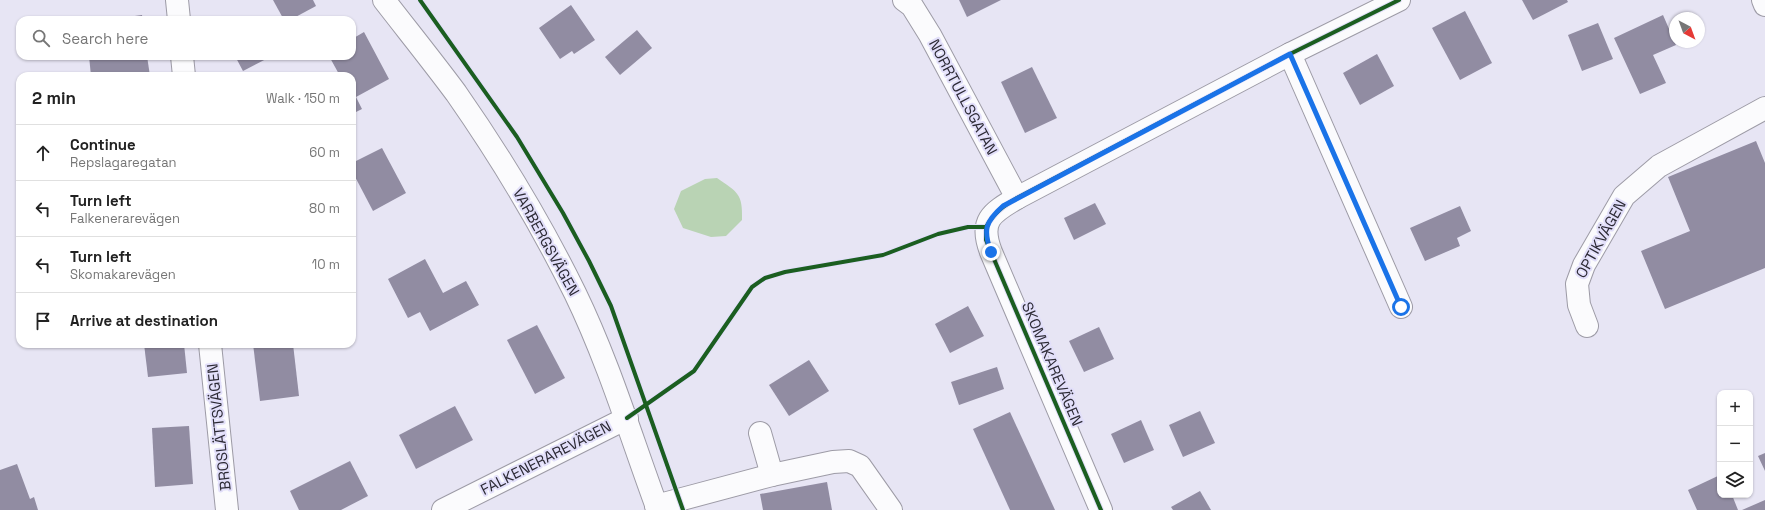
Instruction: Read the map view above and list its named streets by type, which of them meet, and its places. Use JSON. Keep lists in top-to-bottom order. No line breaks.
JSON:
{"streets":{"street":["NORRTULLSGATAN","OPTIKVÄGEN","VARBERGSVÄGEN","SKOMAKAREVÄGEN","BROSLÄTTSVÄGEN","FALKENERAREVÄGEN"]},"crossings":[["NORRTULLSGATAN","SKOMAKAREVÄGEN"],["VARBERGSVÄGEN","FALKENERAREVÄGEN"]],"north":"bottom right","page":{"search":"Search here","heading":["2 min","Walk · 150 m"],"list":[["Continue","Repslagaregatan","60 m"],["Turn left","Falkenerarevägen","80 m"],["Turn left","Skomakarevägen","10 m"],"Arrive at destination"],"map_buttons":["+","−"]}}
